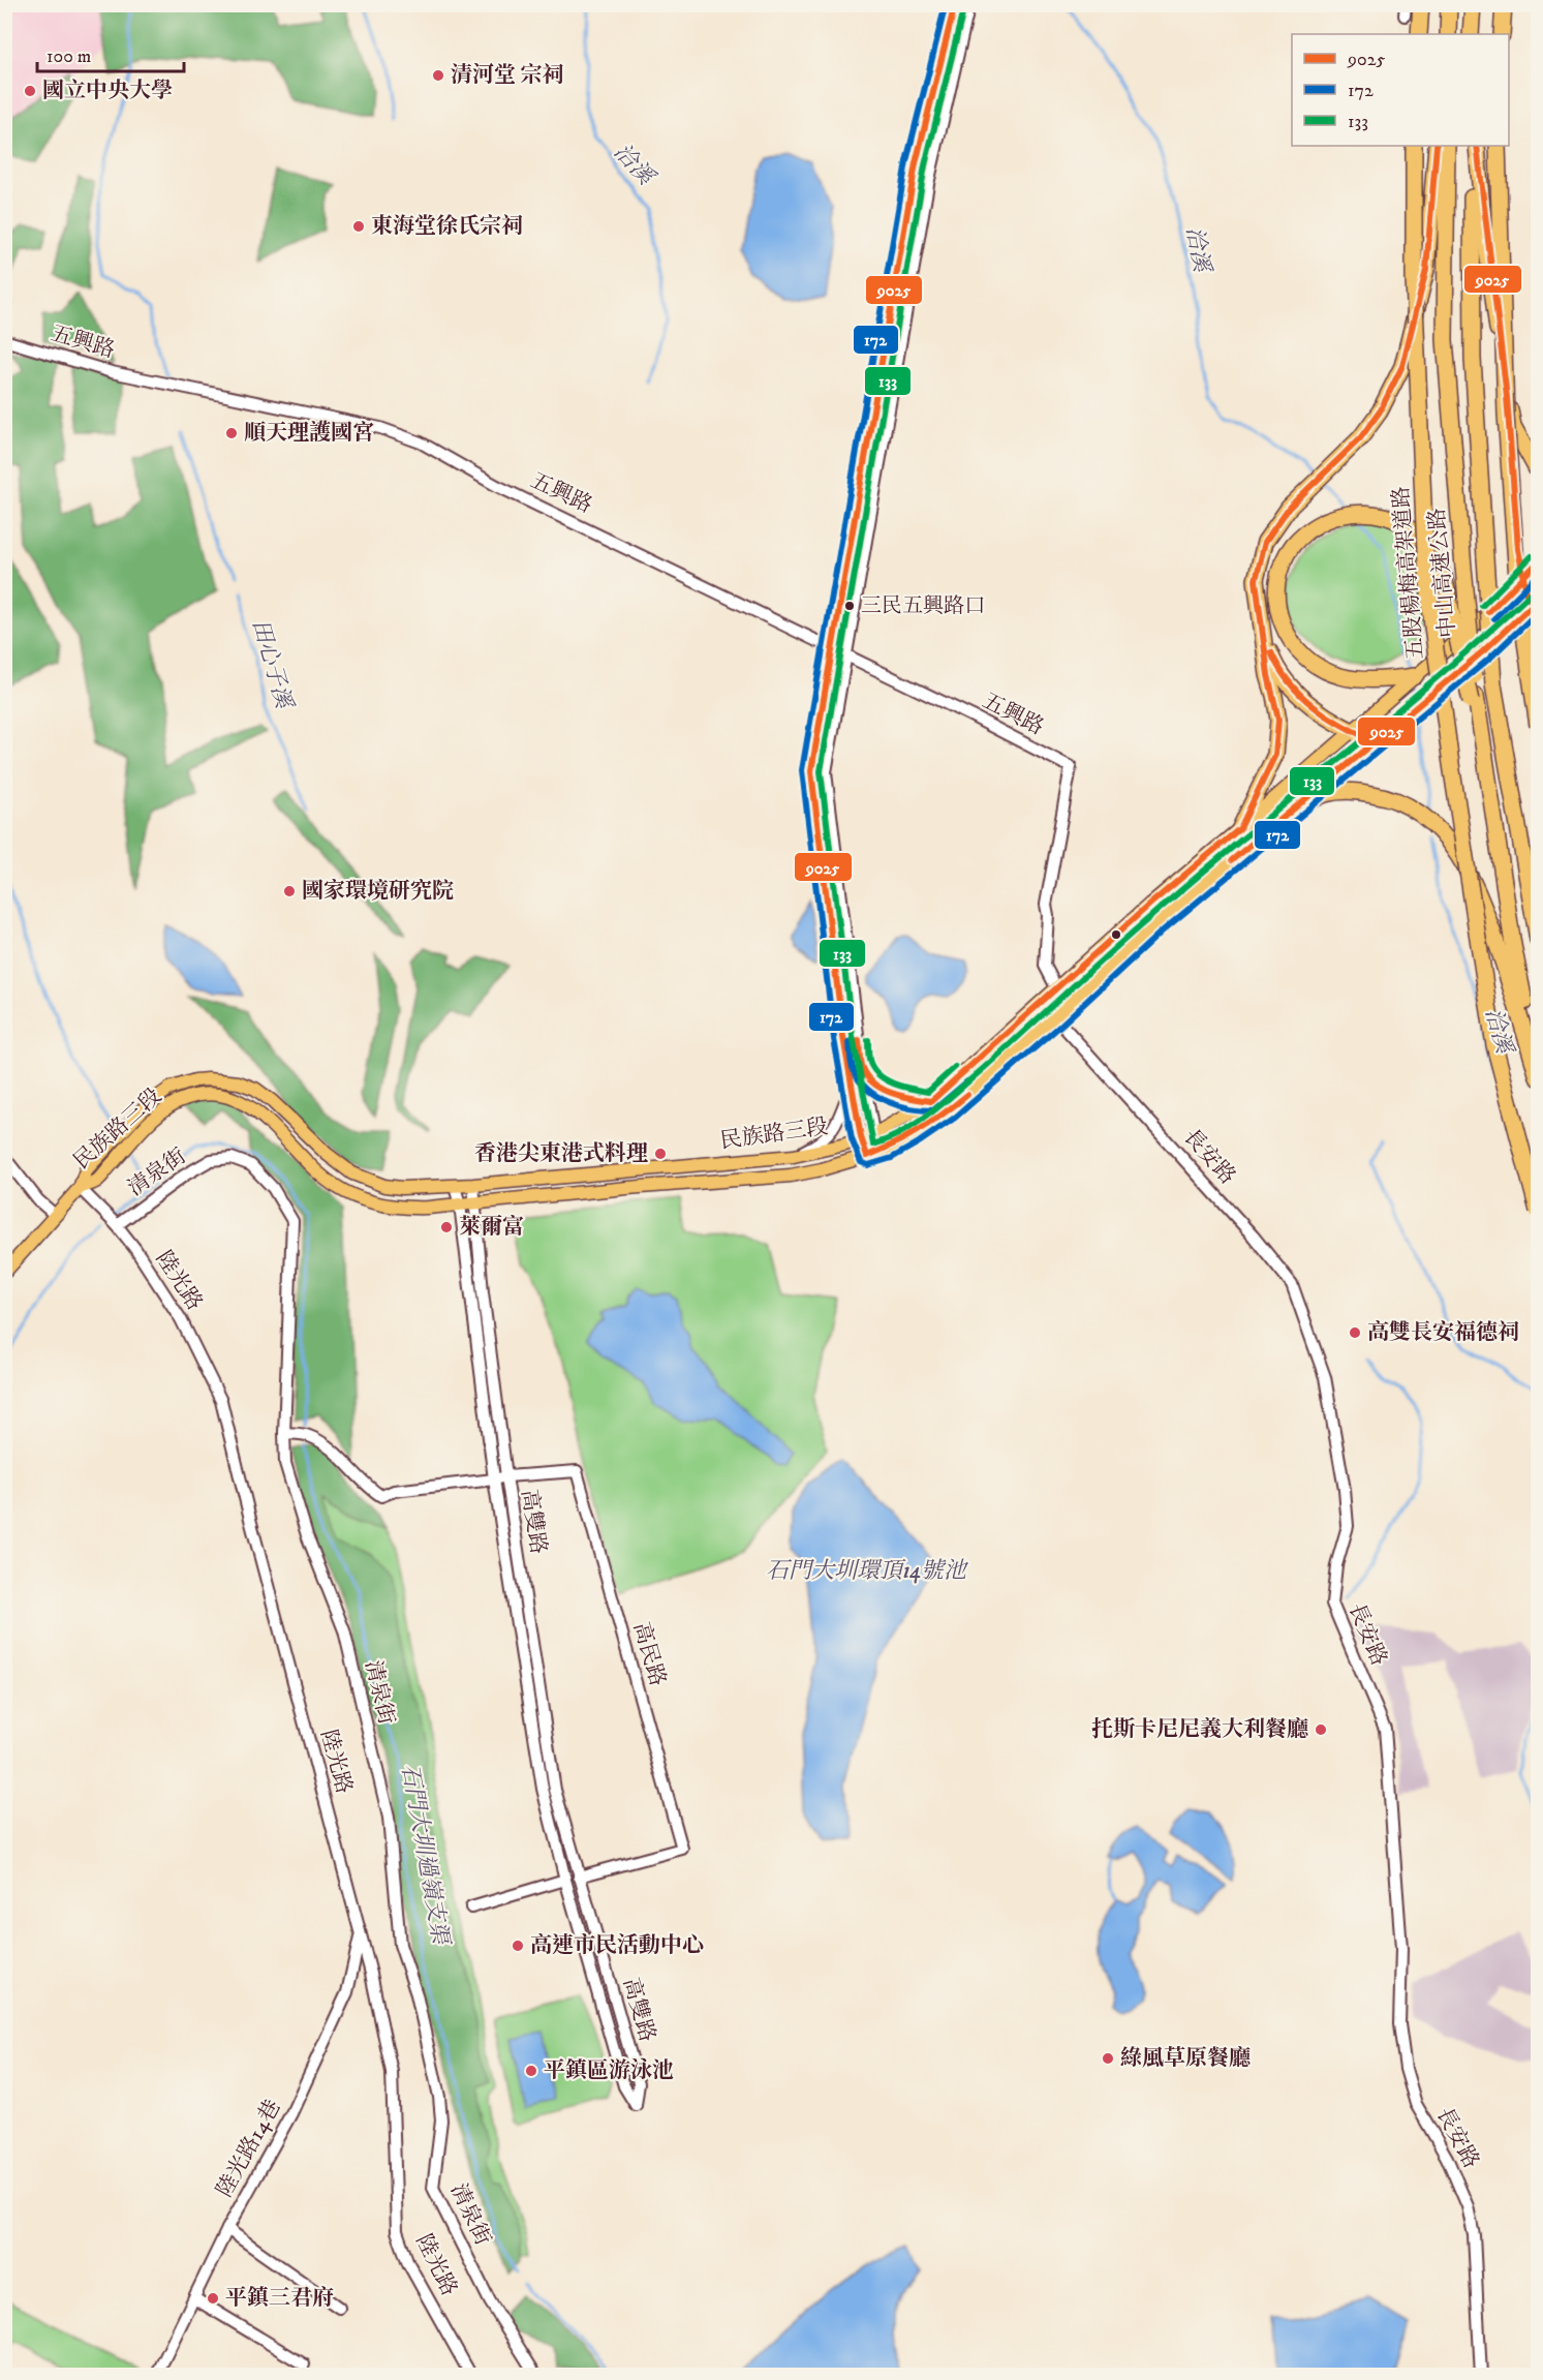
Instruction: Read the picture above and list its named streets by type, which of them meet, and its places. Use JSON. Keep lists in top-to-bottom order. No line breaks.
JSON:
{"streets":{"highway":["五股楊梅高架道路","中山高速公路"],"main road":["民族路三段"],"street":["五興路","長安路","清泉街","陸光路","高雙路","高民路","陸光路14巷"]},"crossings":[["五興路","民族路三段"],["民族路三段","長安路"],["民族路三段","陸光路"],["民族路三段","高雙路"],["清泉街","陸光路"],["陸光路","陸光路14巷"],["高雙路","高民路"]],"water":["洽溪","田心子溪","石門大圳環頂14號池","石門大圳過嶺支渠"],"places":["清河堂 宗祠","國立中央大學","東海堂徐氏宗祠","順天理護國宮","三民五興路口","國家環境研究院","香港尖東港式料理","萊爾富","高雙長安福德祠","托斯卡尼尼義大利餐廳","高連市民活動中心","綠風草原餐廳","平鎮區游泳池","平鎮三君府"],"lines":["transit line 9025","transit line 172","transit line 133"],"legend":["9025","172","133"],"scale_bar":"100 m"}
